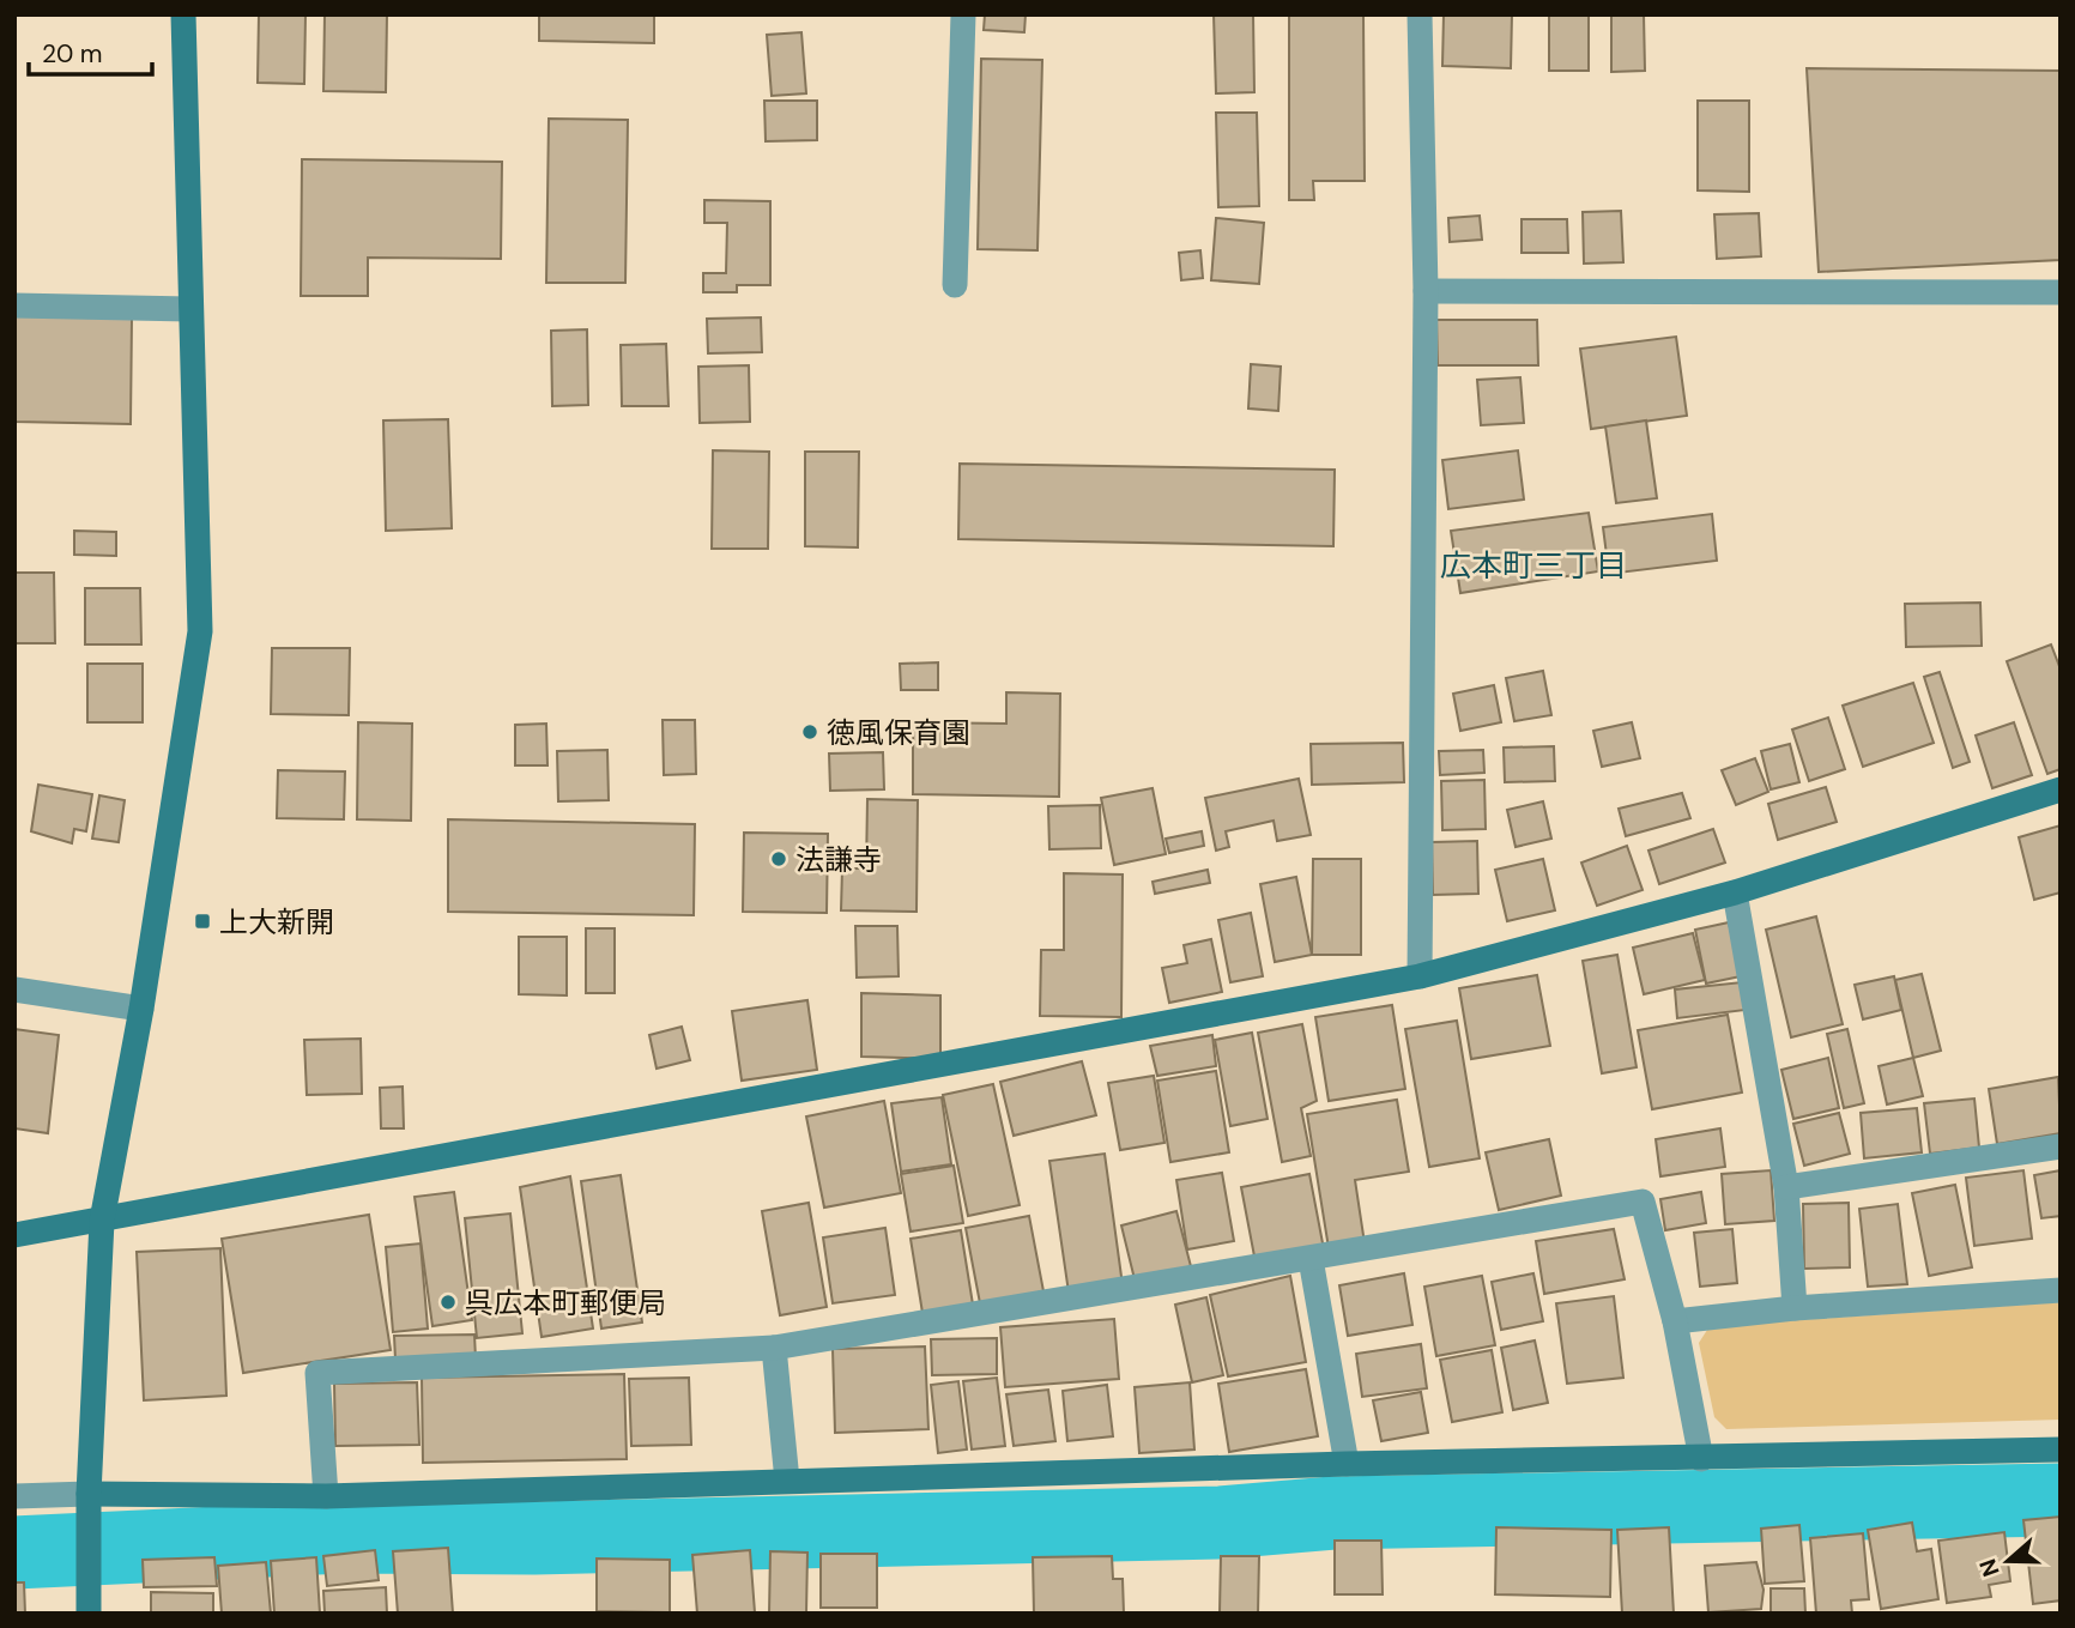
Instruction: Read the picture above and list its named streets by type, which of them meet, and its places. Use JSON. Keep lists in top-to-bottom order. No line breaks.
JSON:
{"districts":["広本町三丁目"],"places":{"other":["徳風保育園","法謙寺","呉広本町郵便局"],"transit":["上大新開"]},"scale_bar":"20 m","north":"left"}
